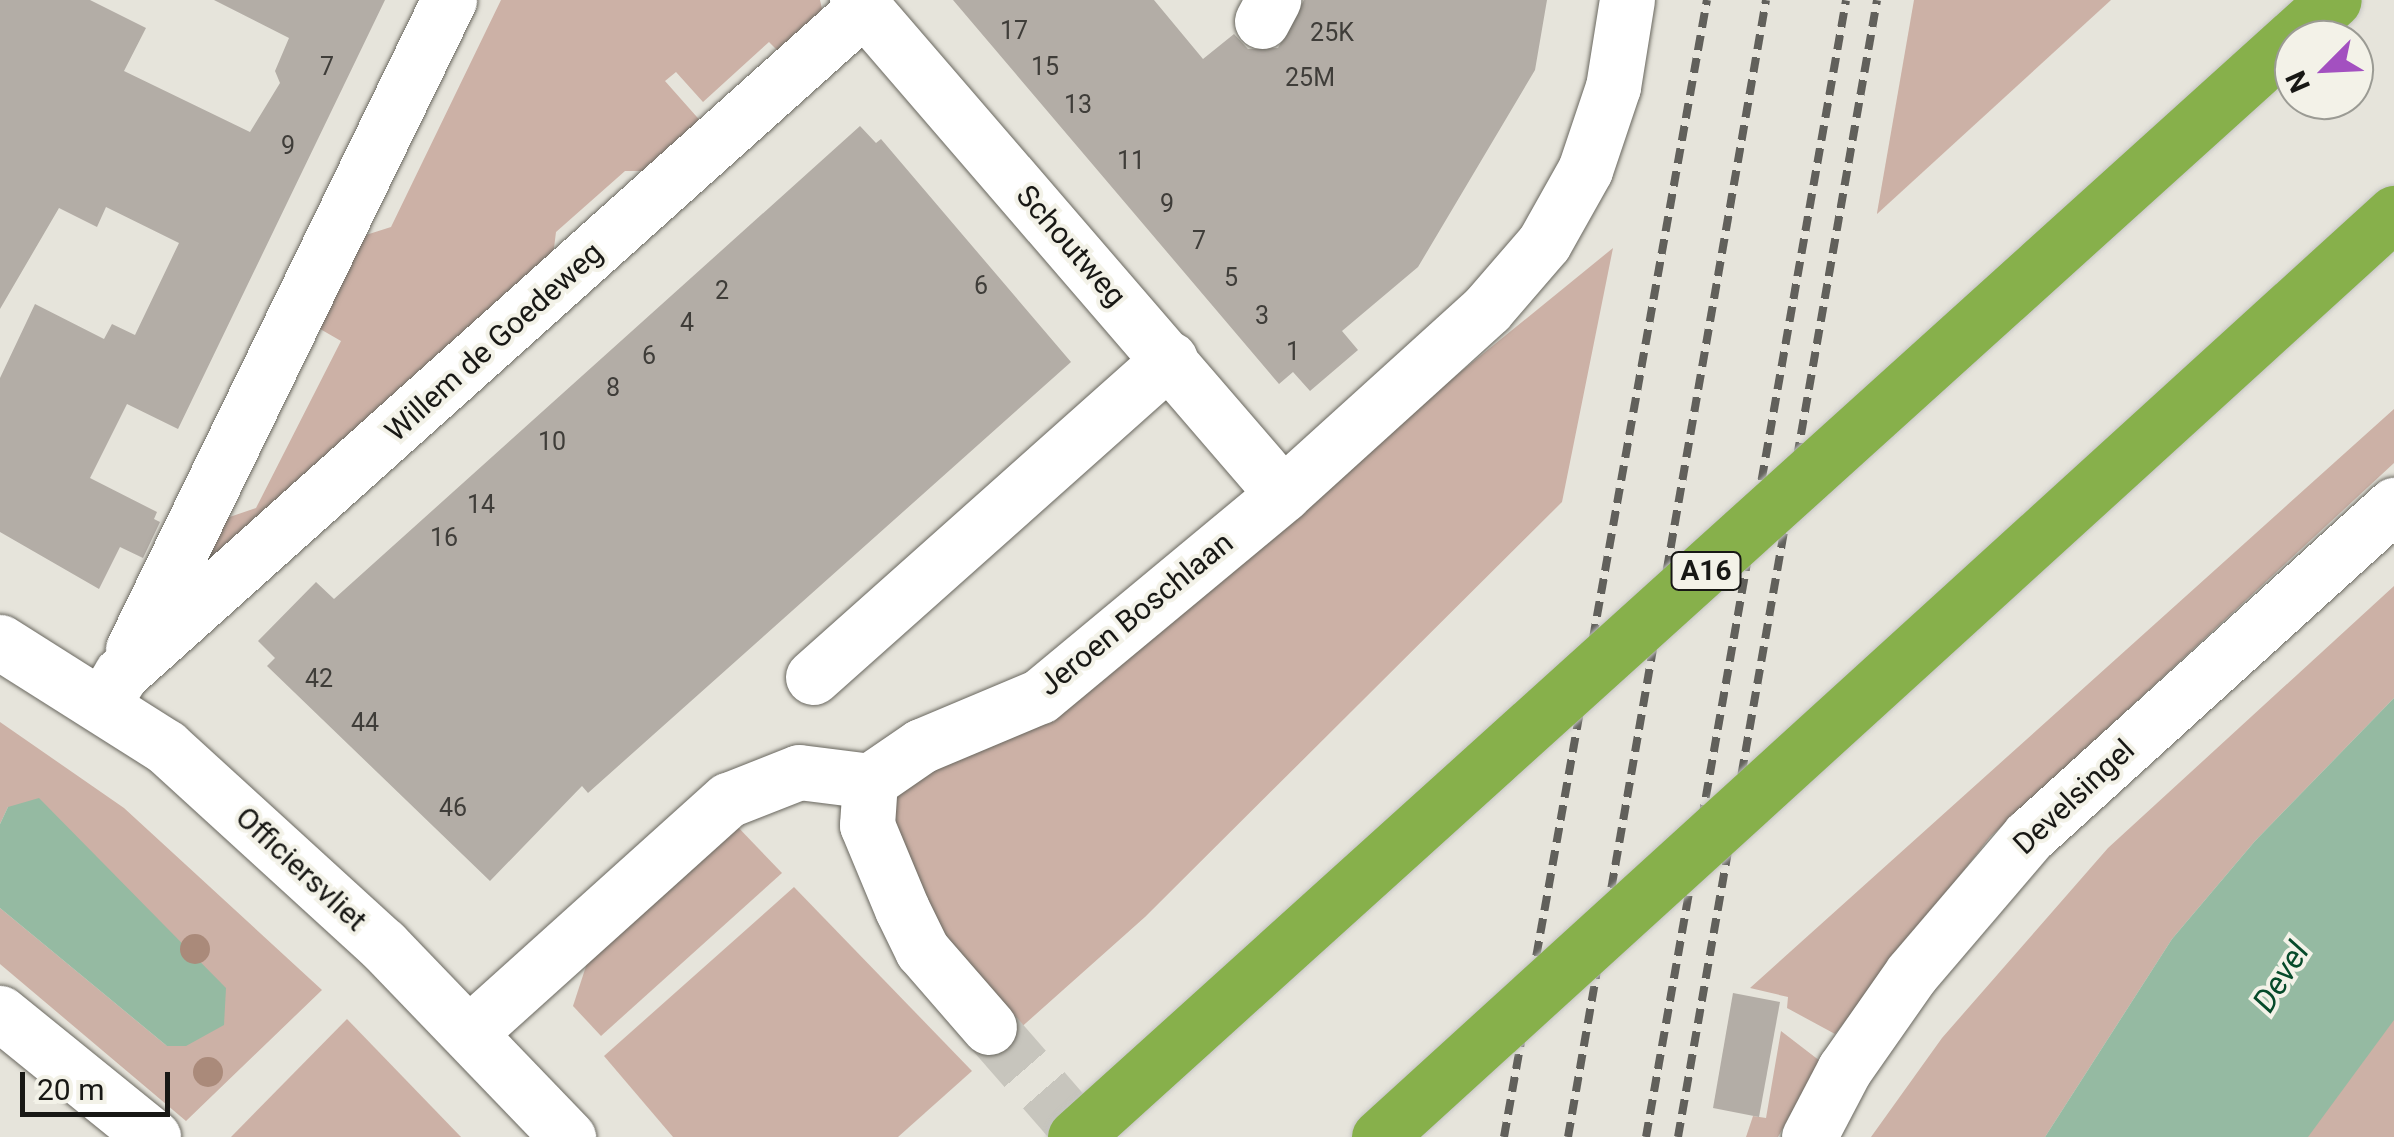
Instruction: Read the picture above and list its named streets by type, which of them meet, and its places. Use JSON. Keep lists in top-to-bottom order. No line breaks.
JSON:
{"streets":{"highway":["A16"],"street":["Schoutweg","Willem de Goedeweg","Jeroen Boschlaan","Develsingel","Officiersvliet"]},"crossings":[["Schoutweg","Willem de Goedeweg"],["Schoutweg","Jeroen Boschlaan"],["Willem de Goedeweg","Officiersvliet"]],"water":["Devel"],"house_numbers":["17","25K","7","15","25M","13","9","11","9","7","5","6","2","3","4","1","6","8","10","14","16","42","44","46"],"scale_bar":"20 m","north":"bottom left"}
